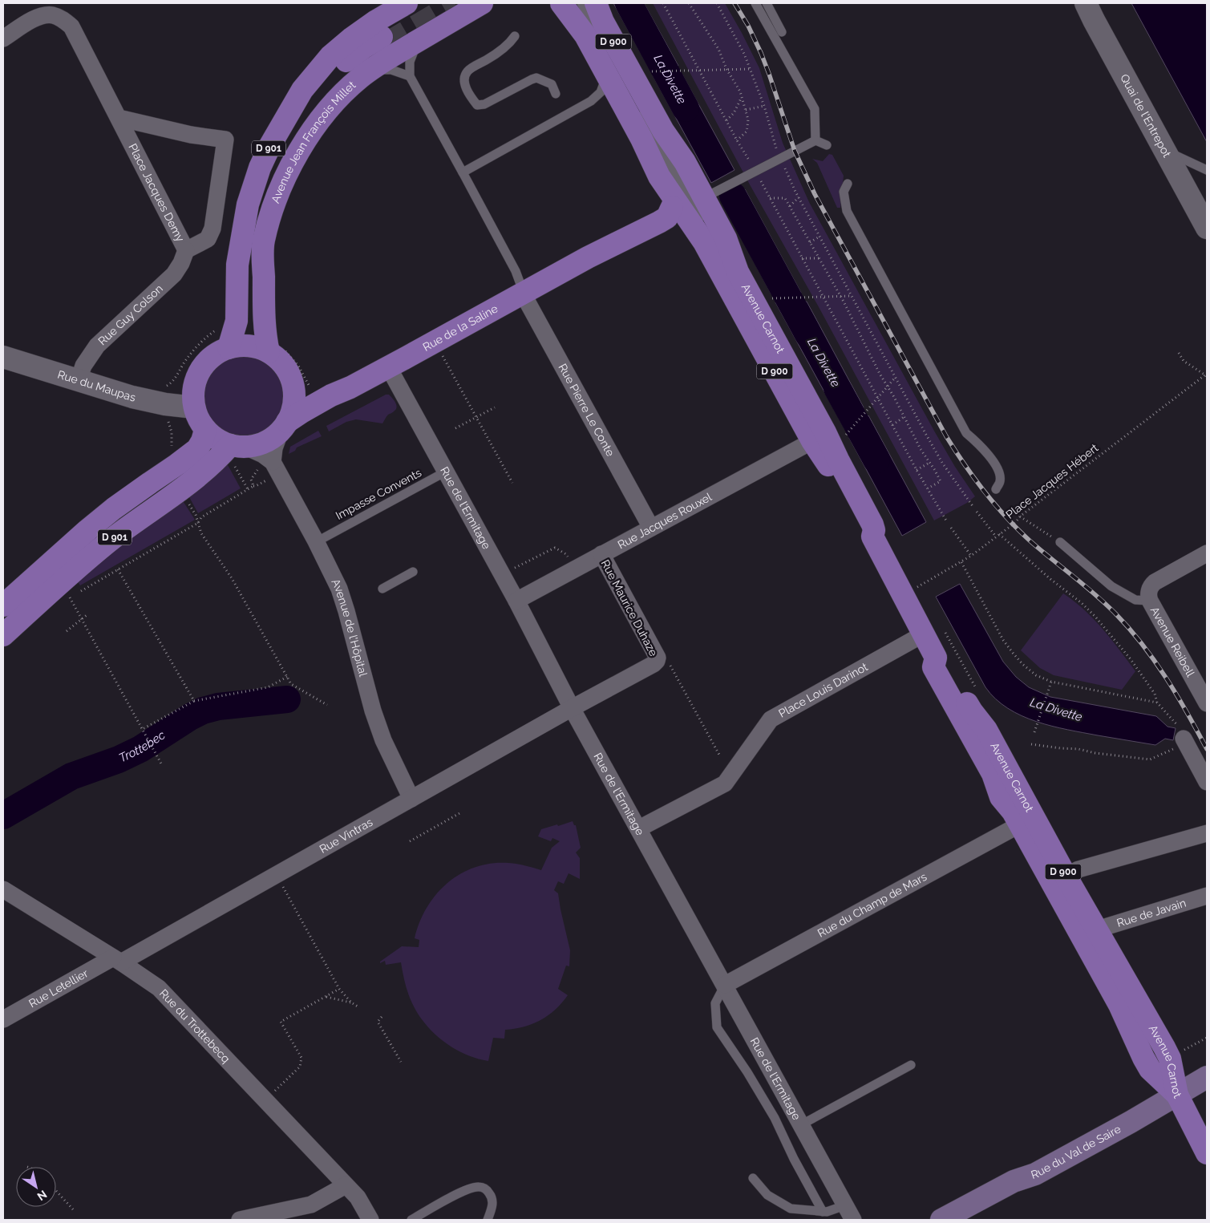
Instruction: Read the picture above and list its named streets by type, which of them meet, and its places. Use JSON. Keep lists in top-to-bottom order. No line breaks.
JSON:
{"streets":{"main road":["D 900","Avenue Jean François Millet","D 901","Avenue Carnot","Rue de la Saline","Rue du Val de Saire"],"street":["Quai de l'Entrepot","Place Jacques Demy","Rue Guy Colson","Rue du Maupas","Rue Pierre Le Conte","Rue de l'Ermitage","Rue Jacques Rouxel","Rue Maurice Duhaze","Avenue de l'Hôpital","Avenue Reibell","Place Louis Darinot","Rue Vintras","Rue du Champ de Mars","Rue de Javain","Rue Letellier","Rue du Trottebecq"],"lane":["Impasse Convents"],"path":["Place Jacques Hébert"]},"crossings":[["D 900","Avenue Carnot"],["D 900","Rue de la Saline"],["D 900","Rue Jacques Rouxel"],["D 900","Rue du Val de Saire"],["Avenue Jean François Millet","D 901"],["Avenue Jean François Millet","Rue de la Saline"],["Avenue Jean François Millet","Rue du Maupas"],["Avenue Jean François Millet","Avenue de l'Hôpital"],["D 901","Rue de la Saline"],["D 901","Rue du Maupas"],["D 901","Avenue de l'Hôpital"],["Place Jacques Demy","Rue Guy Colson"],["Rue Guy Colson","Rue du Maupas"],["Avenue Carnot","Rue de la Saline"],["Avenue Carnot","Place Jacques Hébert"],["Avenue Carnot","Place Louis Darinot"],["Avenue Carnot","Rue du Champ de Mars"],["Avenue Carnot","Rue de Javain"],["Avenue Carnot","Rue du Val de Saire"],["Rue de la Saline","Rue du Maupas"],["Rue de la Saline","Rue Pierre Le Conte"],["Rue de la Saline","Rue de l'Ermitage"],["Rue de la Saline","Avenue de l'Hôpital"],["Rue du Maupas","Avenue de l'Hôpital"],["Rue Pierre Le Conte","Rue Jacques Rouxel"],["Impasse Convents","Rue de l'Ermitage"],["Rue de l'Ermitage","Rue Jacques Rouxel"],["Rue de l'Ermitage","Rue Maurice Duhaze"],["Rue de l'Ermitage","Place Louis Darinot"],["Rue de l'Ermitage","Rue Vintras"],["Rue de l'Ermitage","Rue du Champ de Mars"],["Rue Jacques Rouxel","Rue Maurice Duhaze"],["Rue Maurice Duhaze","Rue Vintras"],["Avenue de l'Hôpital","Rue Vintras"],["Rue Vintras","Rue Letellier"],["Rue Vintras","Rue du Trottebecq"],["Rue Letellier","Rue du Trottebecq"]],"water":["La Divette","Trottebec"],"north":"bottom right"}
